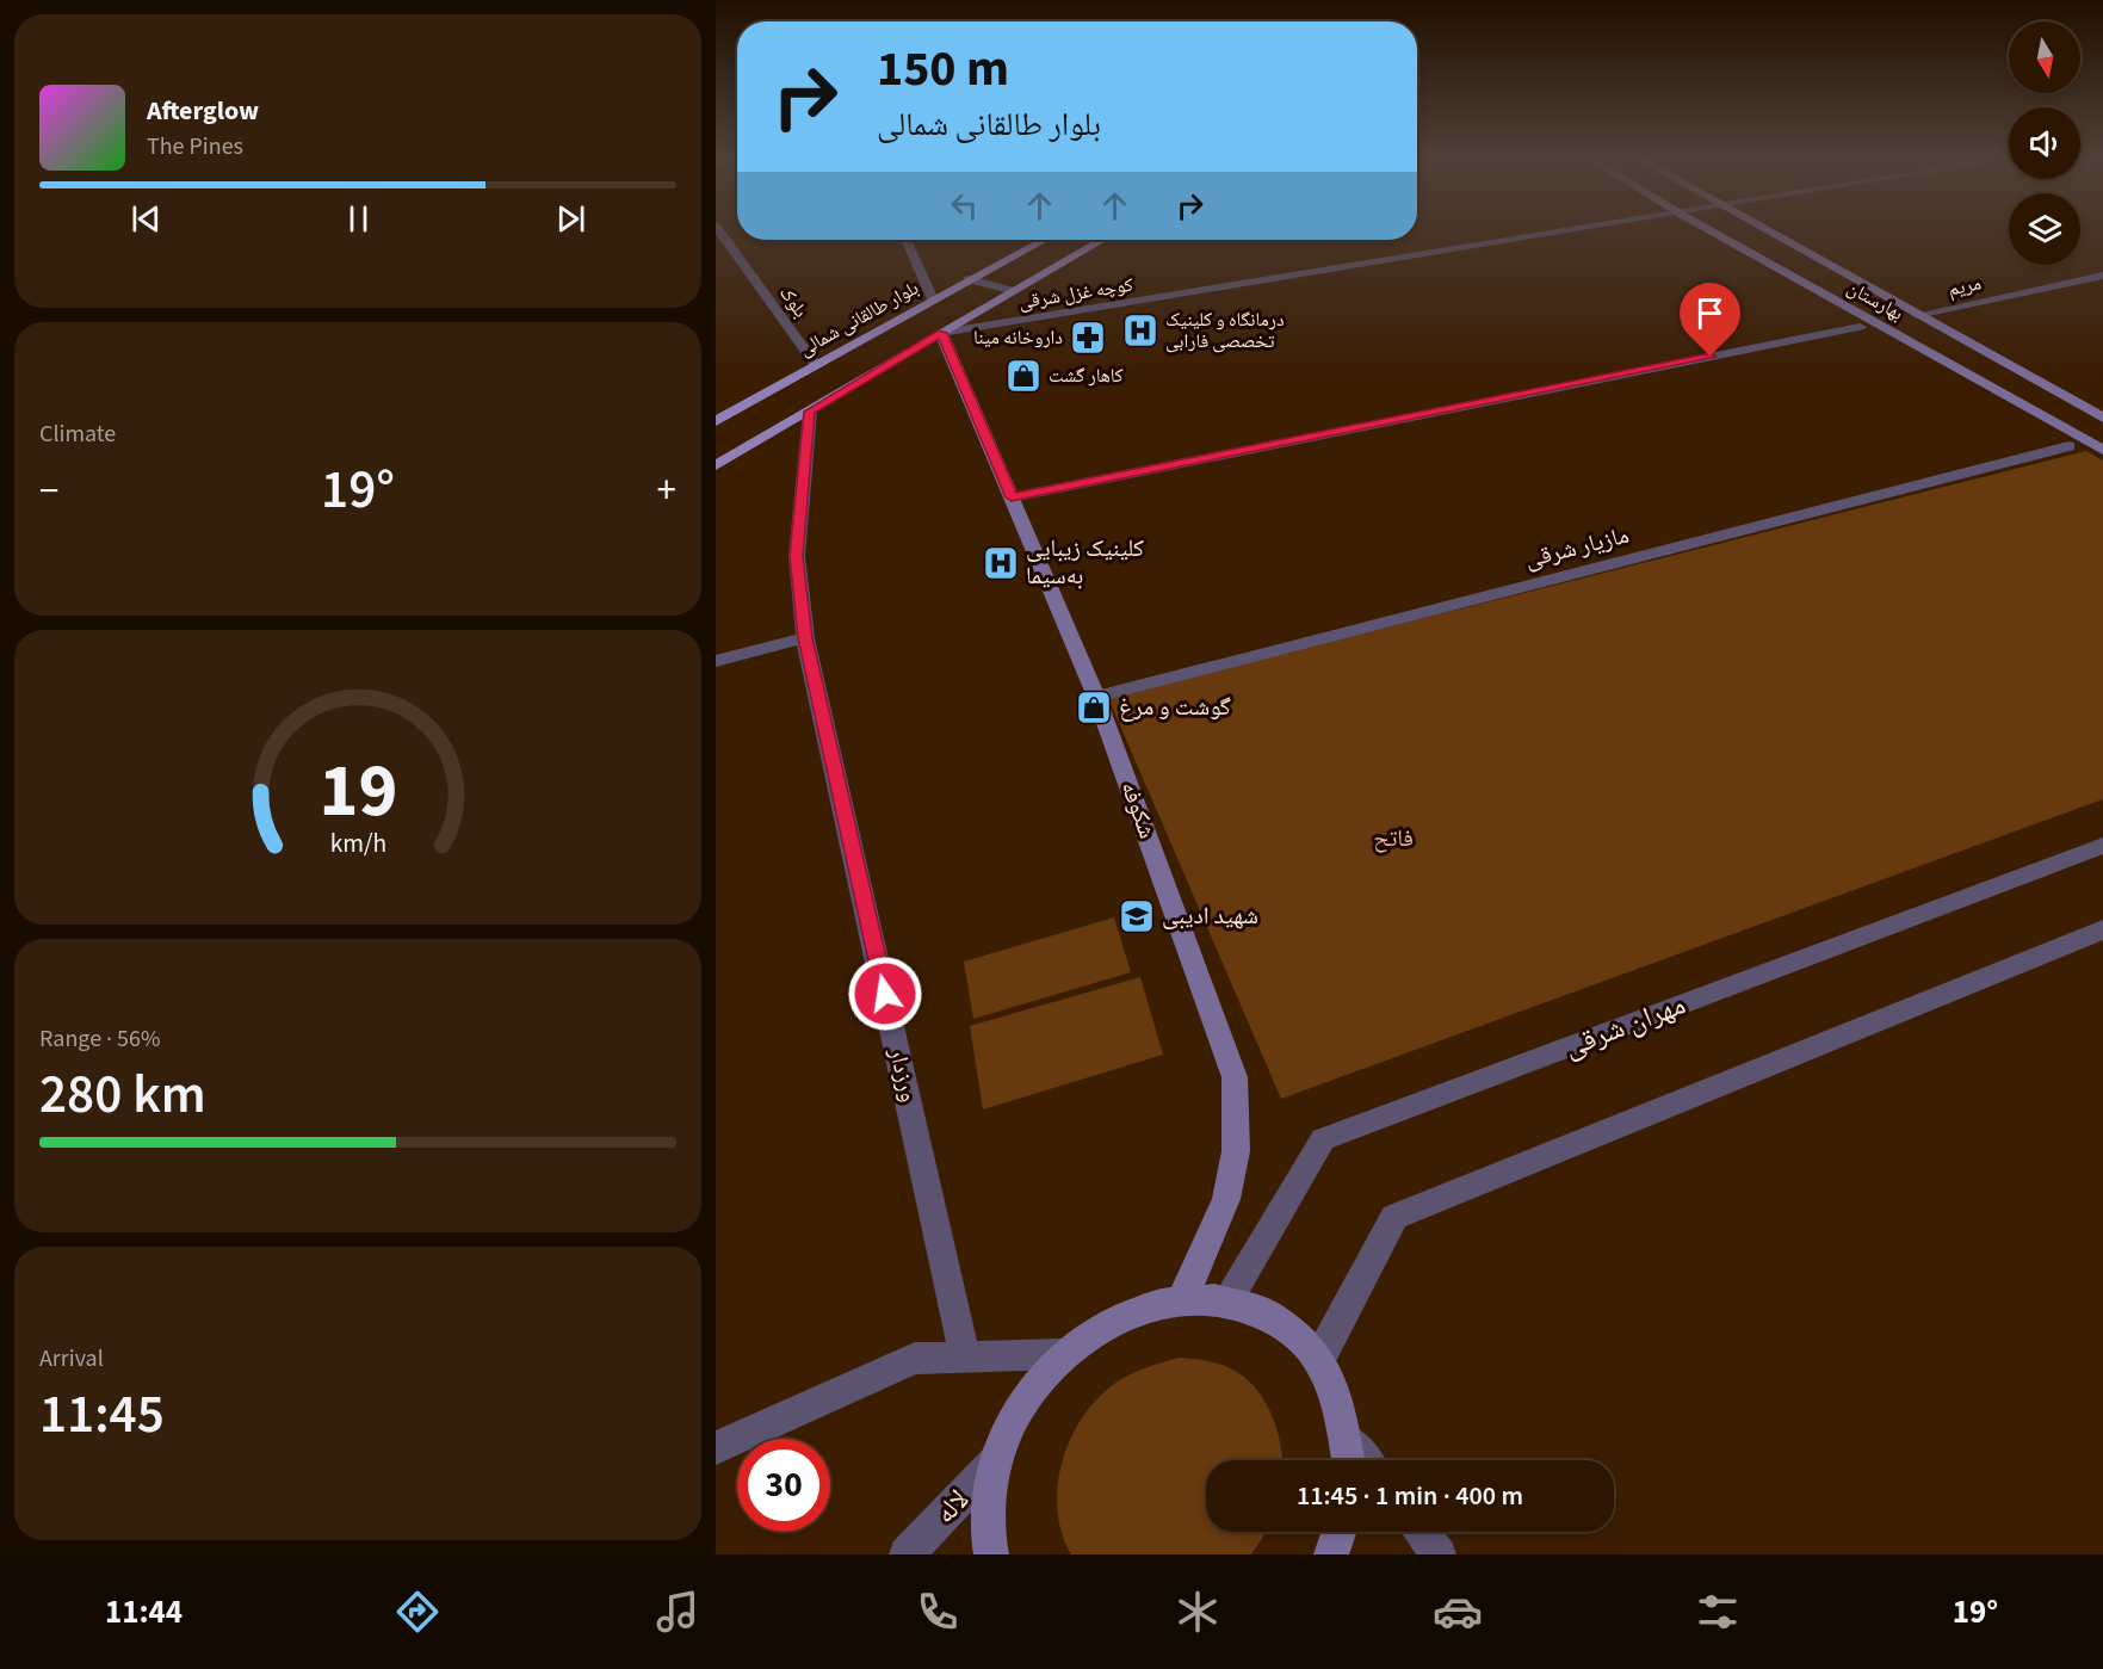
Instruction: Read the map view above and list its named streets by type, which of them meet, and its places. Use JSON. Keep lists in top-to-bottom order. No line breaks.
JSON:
{"streets":{"main road":["بهارستان","بلوار طالقانی شمالی","شکوفه"],"street":["مریم","کوچه غزل شرقی","بلوک","مازیار شرقی","مهران شرقی","ورزدار","لاله"]},"crossings":[["مریم","بهارستان"],["کوچه غزل شرقی","شکوفه"],["بلوک","بلوار طالقانی شمالی"],["مازیار شرقی","شکوفه"]],"parks":["فاتح"],"places":{"hospital":["درمانگاه و کلینیک تخصصی فارابی","کلینیک زیبایی به‌سیما"],"pharmacy":["داروخانه مینا"],"shop":["کاهار گشت","گوشت و مرغ"],"school or university":["شهید ادیبی"]},"north":"bottom","page":{"turn":["150 m","بلوار طالقانی شمالی"],"song":["Afterglow","The Pines"],"tile":["Climate",["Range · 56%","280 km"],["Arrival","11:45"]],"heat":["−","19°","+"],"limit":"30","trip":"11:45 · 1 min · 400 m","tabs":["11:44","19°"],"gauge":["19","km/h"]}}
